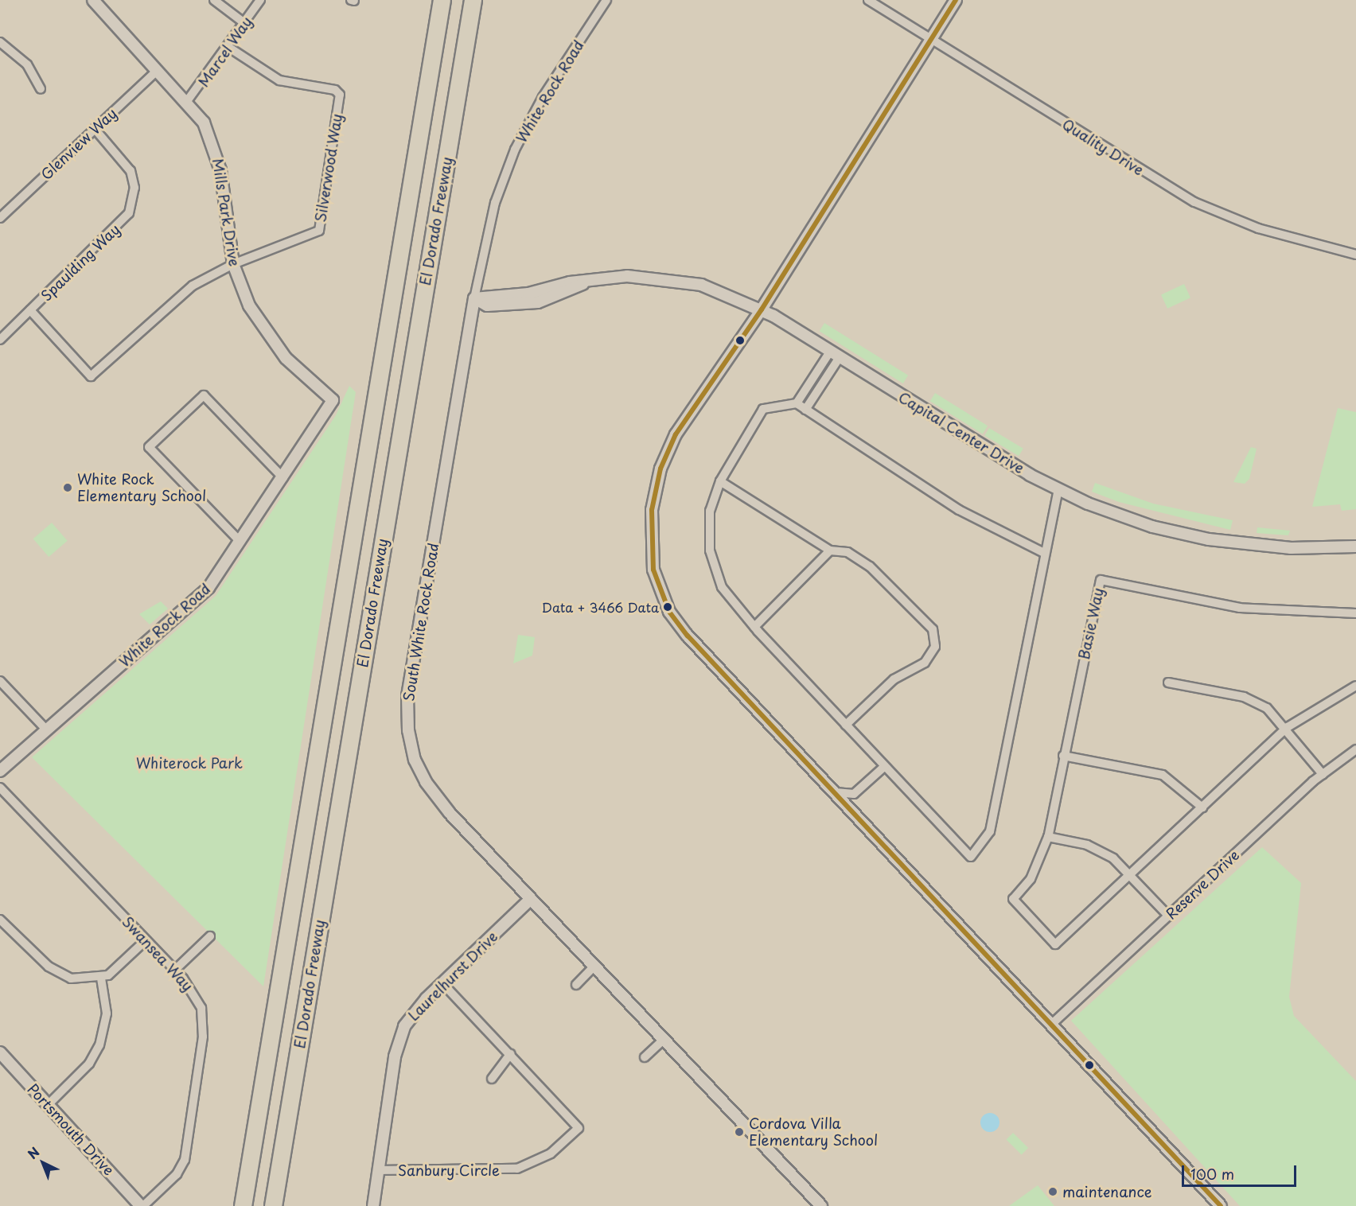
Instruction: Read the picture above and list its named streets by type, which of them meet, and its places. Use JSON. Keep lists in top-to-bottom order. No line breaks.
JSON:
{"streets":{"highway":["El Dorado Freeway"],"street":["Marcel Way","White Rock Road","Glenview Way","Quality Drive","Silverwood Way","Mills Park Drive","Spaulding Way","Capital Center Drive","South White Rock Road","Basie Way","Reserve Drive","Swansea Way","Laurelhurst Drive","Portsmouth Drive","Sanbury Circle"]},"crossings":[["Marcel Way","Silverwood Way"],["Marcel Way","Mills Park Drive"],["White Rock Road","Mills Park Drive"],["White Rock Road","Capital Center Drive"],["White Rock Road","South White Rock Road"],["Glenview Way","Mills Park Drive"],["Glenview Way","Spaulding Way"],["Silverwood Way","Mills Park Drive"],["Silverwood Way","Spaulding Way"],["Capital Center Drive","South White Rock Road"],["South White Rock Road","Laurelhurst Drive"],["Swansea Way","Portsmouth Drive"],["Laurelhurst Drive","Sanbury Circle"]],"parks":["Whiterock Park"],"places":["White Rock Elementary School","Data + 3466 Data","Cordova Villa Elementary School","maintenance"],"scale_bar":"100 m","north":"top left"}
